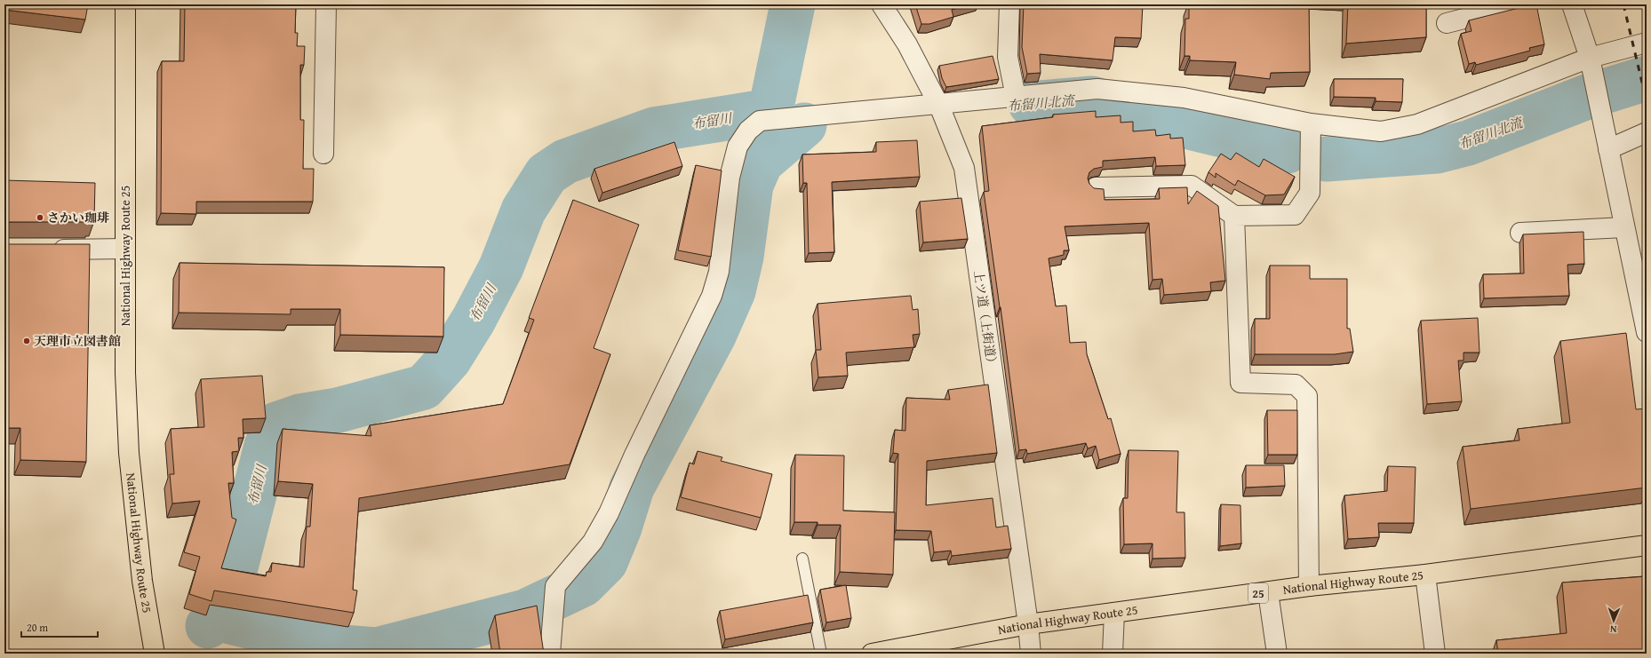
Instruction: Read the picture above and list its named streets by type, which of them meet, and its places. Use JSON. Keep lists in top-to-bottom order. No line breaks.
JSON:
{"streets":{"highway":["National Highway Route 25","25"],"street":["上ツ道（上街道）"]},"crossings":[["National Highway Route 25","上ツ道（上街道）"]],"water":["布留川北流","布留川"],"places":["さかい珈琲","天理市立図書館"],"scale_bar":"20 m","north":"bottom"}
